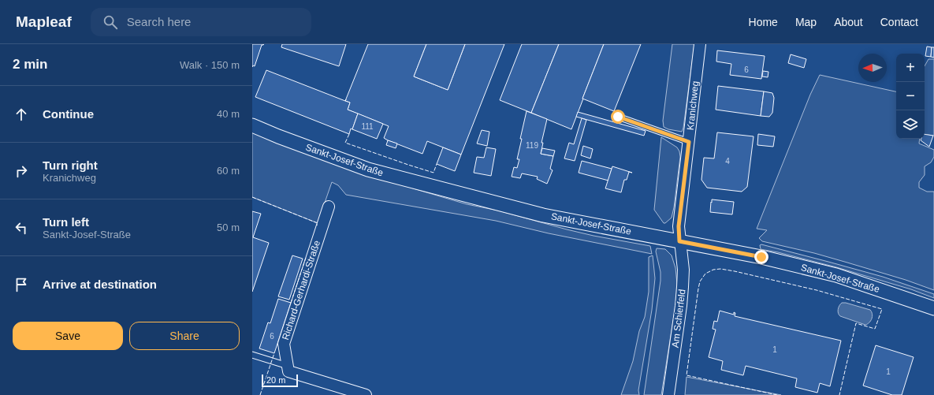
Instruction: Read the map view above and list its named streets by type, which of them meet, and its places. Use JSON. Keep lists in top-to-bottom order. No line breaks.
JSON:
{"streets":{"street":["Kranichweg","Sankt-Josef-Straße","Richard-Gerhardi-Straße","Am Schierfeld"]},"crossings":[["Kranichweg","Sankt-Josef-Straße"],["Kranichweg","Am Schierfeld"],["Sankt-Josef-Straße","Am Schierfeld"]],"house_numbers":["6","111","119","4","6","1","1"],"scale_bar":"20 m","north":"left","page":{"header":"Mapleaf","search":"Search here","nav":["Home","Map","About","Contact"],"heading":["2 min","Walk · 150 m"],"map_buttons":["+","−"],"list":[["Continue","40 m"],["Turn right","Kranichweg","60 m"],["Turn left","Sankt-Josef-Straße","50 m"],"Arrive at destination"],"buttons":["Save","Share"],"scale":"20 m"}}
